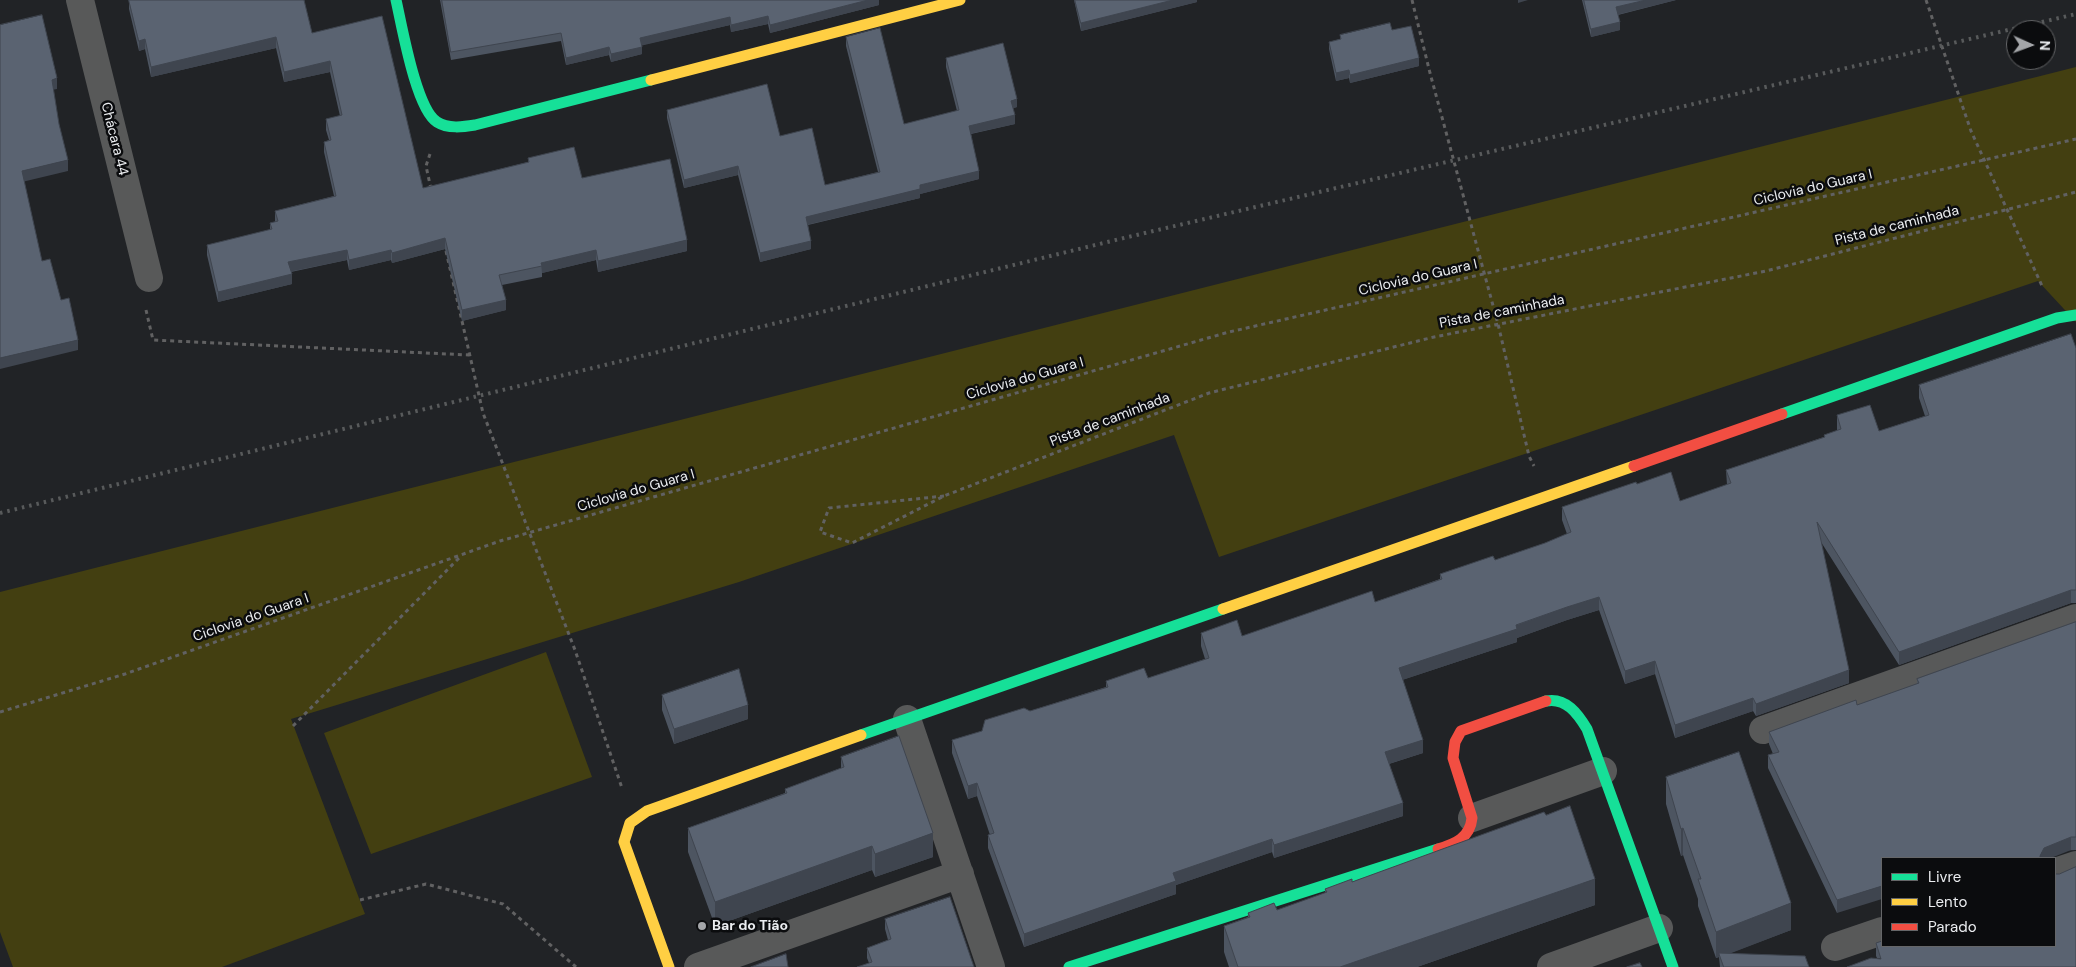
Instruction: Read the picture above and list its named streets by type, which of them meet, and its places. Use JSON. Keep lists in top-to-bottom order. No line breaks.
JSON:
{"streets":{"street":["Chácara 44"],"path":["Ciclovia do Guara I","Pista de caminhada"]},"places":["Bar do Tião"],"legend":["Livre","Lento","Parado"],"north":"right"}
